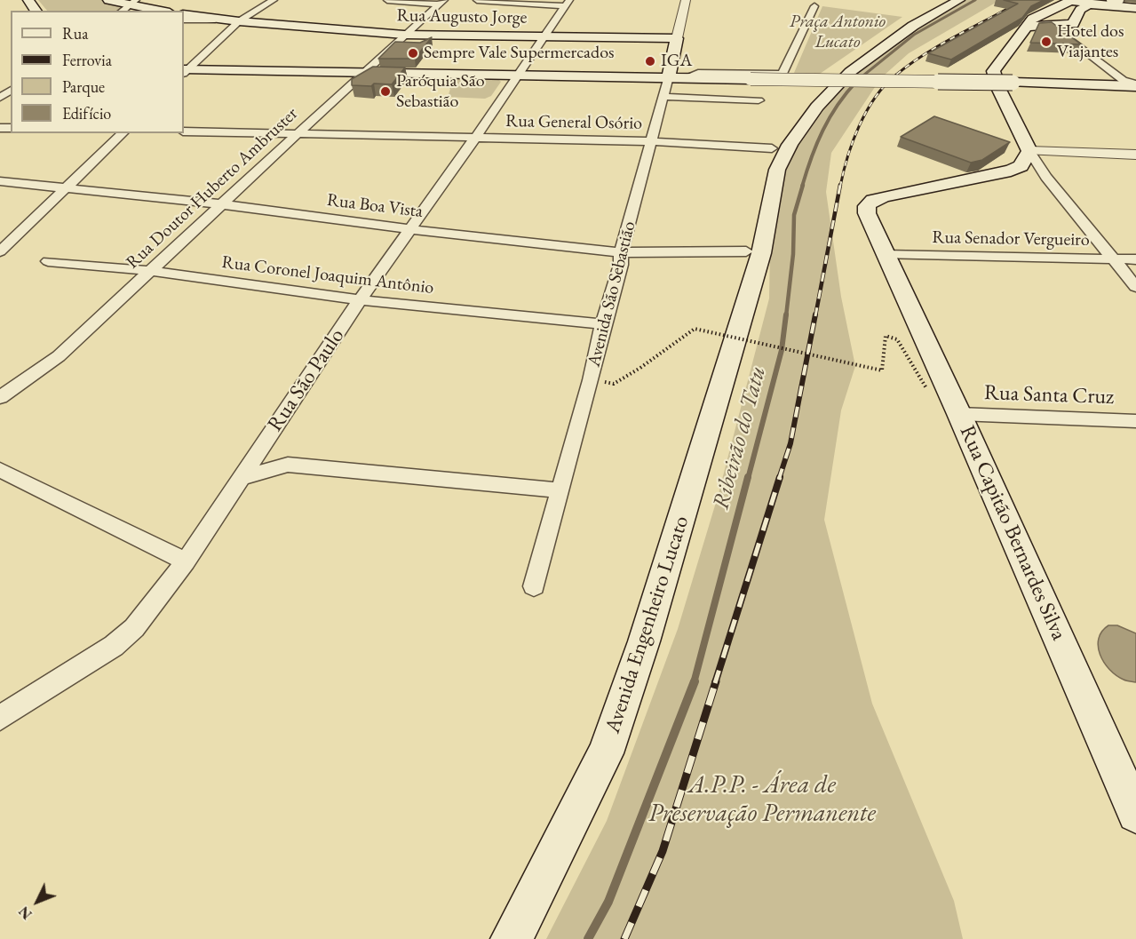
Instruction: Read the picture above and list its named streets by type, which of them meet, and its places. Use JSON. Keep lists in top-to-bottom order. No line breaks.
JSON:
{"streets":{"main road":["Rua Augusto Jorge","Avenida São Sebastião","Rua Capitão Bernardes Silva","Avenida Engenheiro Lucato"],"street":["Rua General Osório","Rua Doutor Huberto Ambruster","Rua Boa Vista","Rua Senador Vergueiro","Rua Coronel Joaquim Antônio","Rua São Paulo","Rua Santa Cruz"]},"crossings":[["Rua Augusto Jorge","Rua Doutor Huberto Ambruster"],["Rua Augusto Jorge","Avenida São Sebastião"],["Rua Augusto Jorge","Rua São Paulo"],["Rua General Osório","Rua Doutor Huberto Ambruster"],["Rua General Osório","Avenida São Sebastião"],["Rua General Osório","Rua São Paulo"],["Rua General Osório","Avenida Engenheiro Lucato"],["Rua Doutor Huberto Ambruster","Rua Boa Vista"],["Rua Doutor Huberto Ambruster","Rua Coronel Joaquim Antônio"],["Rua Boa Vista","Avenida São Sebastião"],["Rua Boa Vista","Rua São Paulo"],["Rua Boa Vista","Avenida Engenheiro Lucato"],["Rua Senador Vergueiro","Rua Capitão Bernardes Silva"],["Rua Coronel Joaquim Antônio","Avenida São Sebastião"],["Rua Coronel Joaquim Antônio","Rua São Paulo"],["Rua Santa Cruz","Rua Capitão Bernardes Silva"]],"water":["Ribeirão do Tatu"],"parks":["Praça Antonio Lucato","A.P.P. - Área de Preservação Permanente"],"places":["Hotel dos Viajantes","Sempre Vale Supermercados","IGA","Paróquia São Sebastião"],"legend":["Rua","Ferrovia","Parque","Edifício"],"north":"bottom left"}
